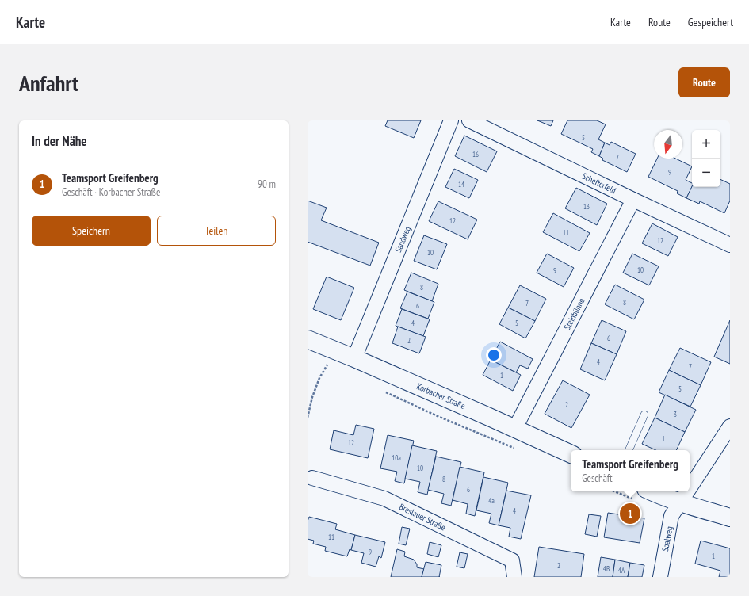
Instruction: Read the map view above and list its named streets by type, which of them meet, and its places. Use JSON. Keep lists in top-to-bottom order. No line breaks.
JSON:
{"streets":{"street":["Schefferfeld","Sandweg","Steinbünne","Korbacher Straße","Breslauer Straße","Saalweg"]},"crossings":[["Schefferfeld","Steinbünne"],["Sandweg","Korbacher Straße"],["Steinbünne","Korbacher Straße"]],"house_numbers":["5","16","7","9","14","13","12","11","12","10","10","9","8","8","7","6","4","5","6","2","4","7","1","5","2","3","1","12","10a","10","8","6","4a","4","11","9","1","2","4B","4A"],"north":"bottom","page":{"header":"Karte","nav":["Karte","Route","Gespeichert"],"buttons":["Route",["Speichern","Teilen"]],"title":"Anfahrt","heading":"In der Nähe","map_buttons":["+","−"],"list":[{"mark":"1","name":"Teamsport Greifenberg","note":"Geschäft · Korbacher Straße","value":"90 m"}],"popup":["Teamsport Greifenberg","Geschäft"],"pins":"1"}}
